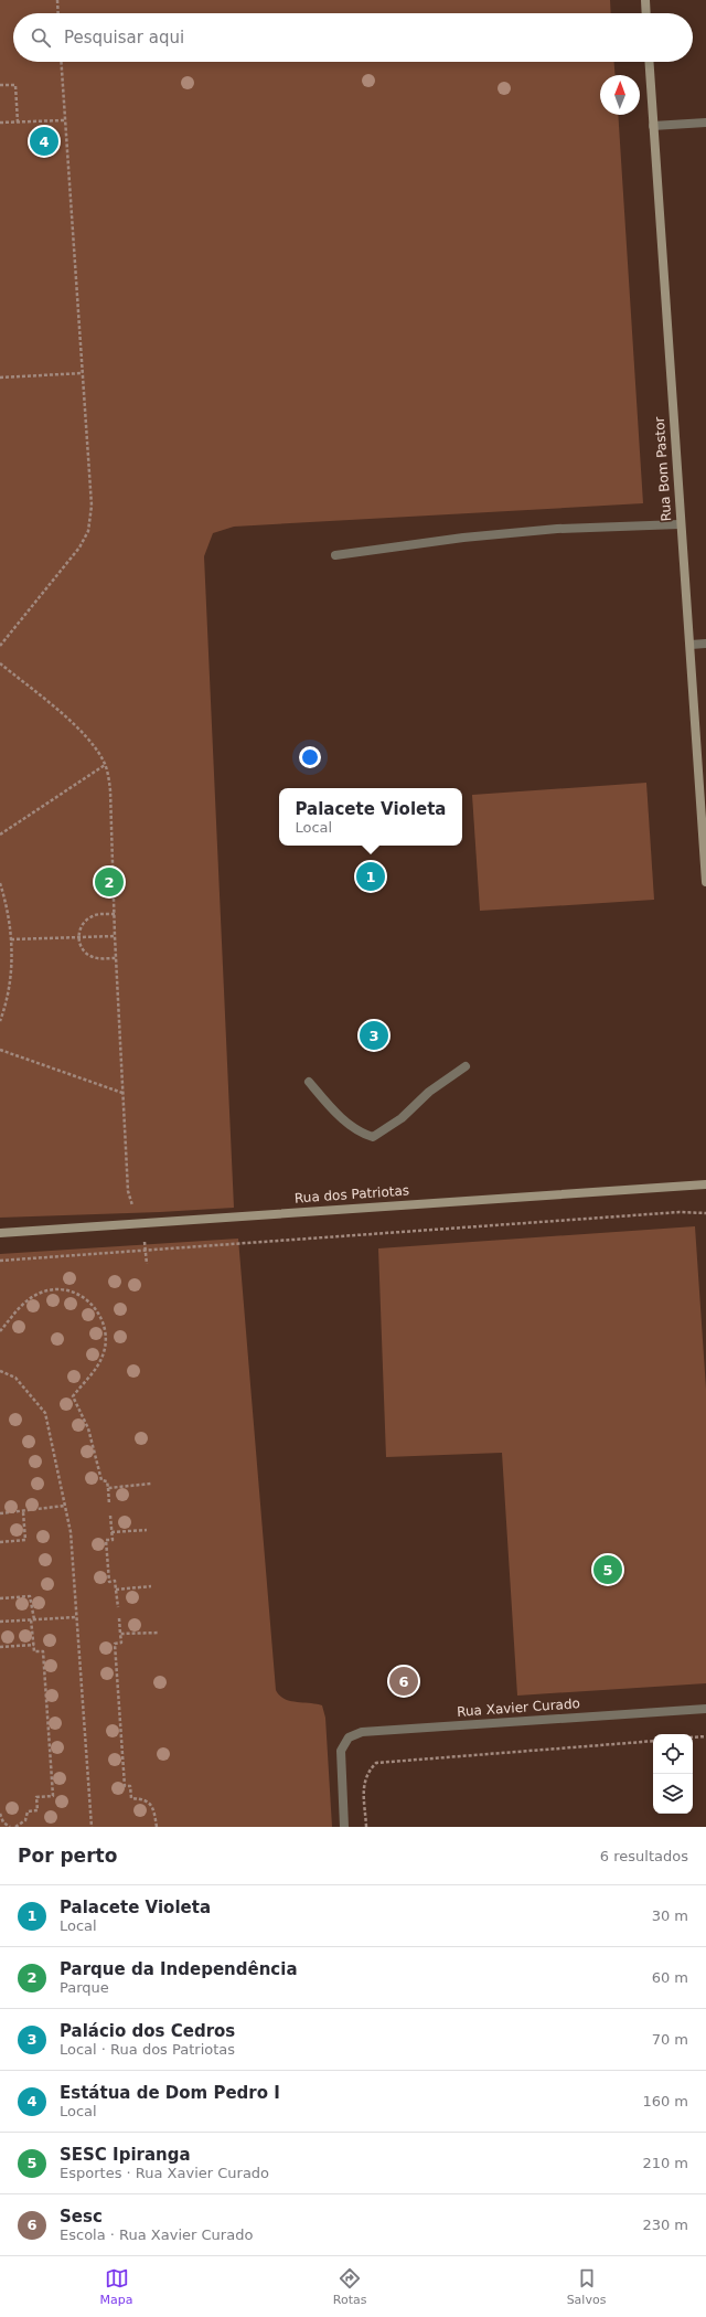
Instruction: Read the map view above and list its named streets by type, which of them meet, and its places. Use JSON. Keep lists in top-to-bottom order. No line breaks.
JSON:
{"streets":{"main road":["Rua Bom Pastor","Rua dos Patriotas"],"street":["Rua Xavier Curado"]},"north":"top","page":{"search":"Pesquisar aqui","pins":["4","1","2","3","5","6"],"popup":["Palacete Violeta","Local"],"heading":["Por perto","6 resultados"],"list":[{"mark":"1","name":"Palacete Violeta","note":"Local","value":"30 m"},{"mark":"2","name":"Parque da Independência","note":"Parque","value":"60 m"},{"mark":"3","name":"Palácio dos Cedros","note":"Local · Rua dos Patriotas","value":"70 m"},{"mark":"4","name":"Estátua de Dom Pedro I","note":"Local","value":"160 m"},{"mark":"5","name":"SESC Ipiranga","note":"Esportes · Rua Xavier Curado","value":"210 m"},{"mark":"6","name":"Sesc","note":"Escola · Rua Xavier Curado","value":"230 m"}],"nav":["Mapa","Rotas","Salvos"]}}
